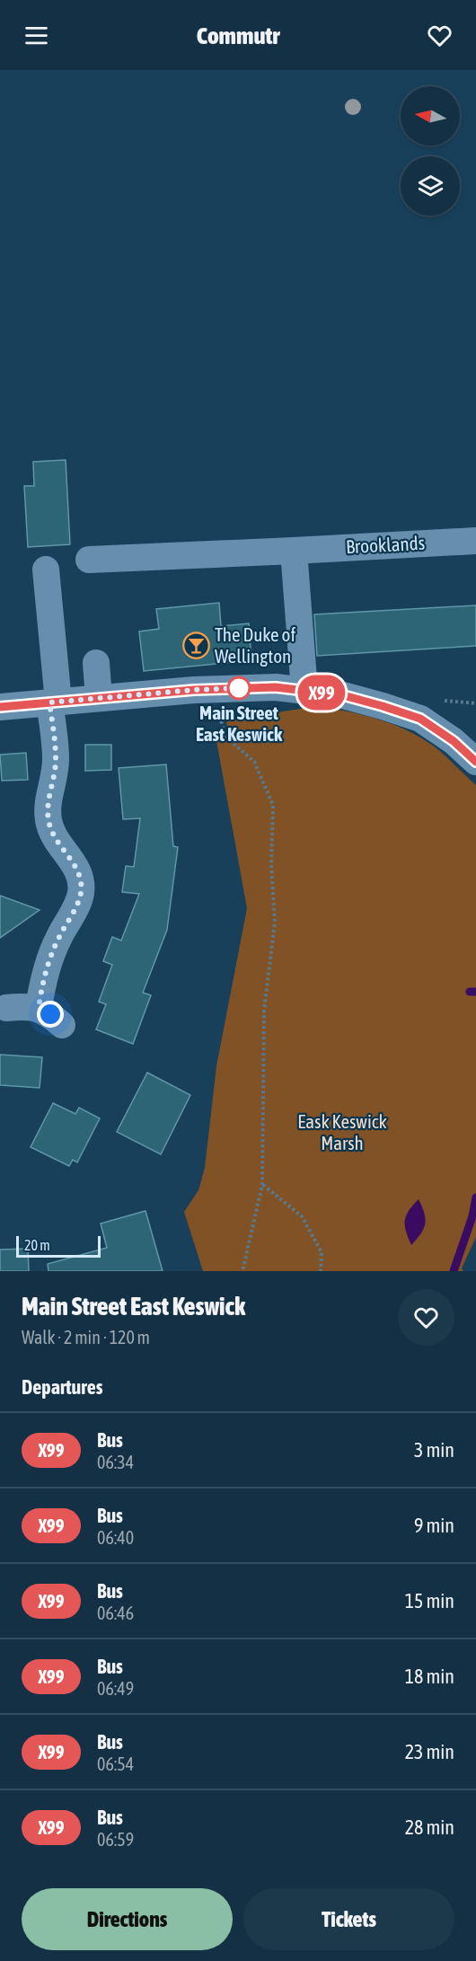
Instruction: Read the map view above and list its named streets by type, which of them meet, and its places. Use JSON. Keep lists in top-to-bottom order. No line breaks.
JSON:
{"streets":{"street":["Brooklands"]},"parks":["Eask Keswick Marsh"],"places":{"bar":["The Duke of Wellington"],"other":["Main Street East Keswick"]},"lines":["bus line X99"],"scale_bar":"20 m","north":"left","page":{"header":"Commutr","on_map":"X99","scale":"20 m","heading":[["Main Street East Keswick","Walk · 2 min · 120 m"],"Departures"],"list":[{"mark":"X99","name":"Bus","note":"06:34","value":"3 min"},{"mark":"X99","name":"Bus","note":"06:40","value":"9 min"},{"mark":"X99","name":"Bus","note":"06:46","value":"15 min"},{"mark":"X99","name":"Bus","note":"06:49","value":"18 min"},{"mark":"X99","name":"Bus","note":"06:54","value":"23 min"},{"mark":"X99","name":"Bus","note":"06:59","value":"28 min"}],"buttons":["Directions","Tickets"]}}
